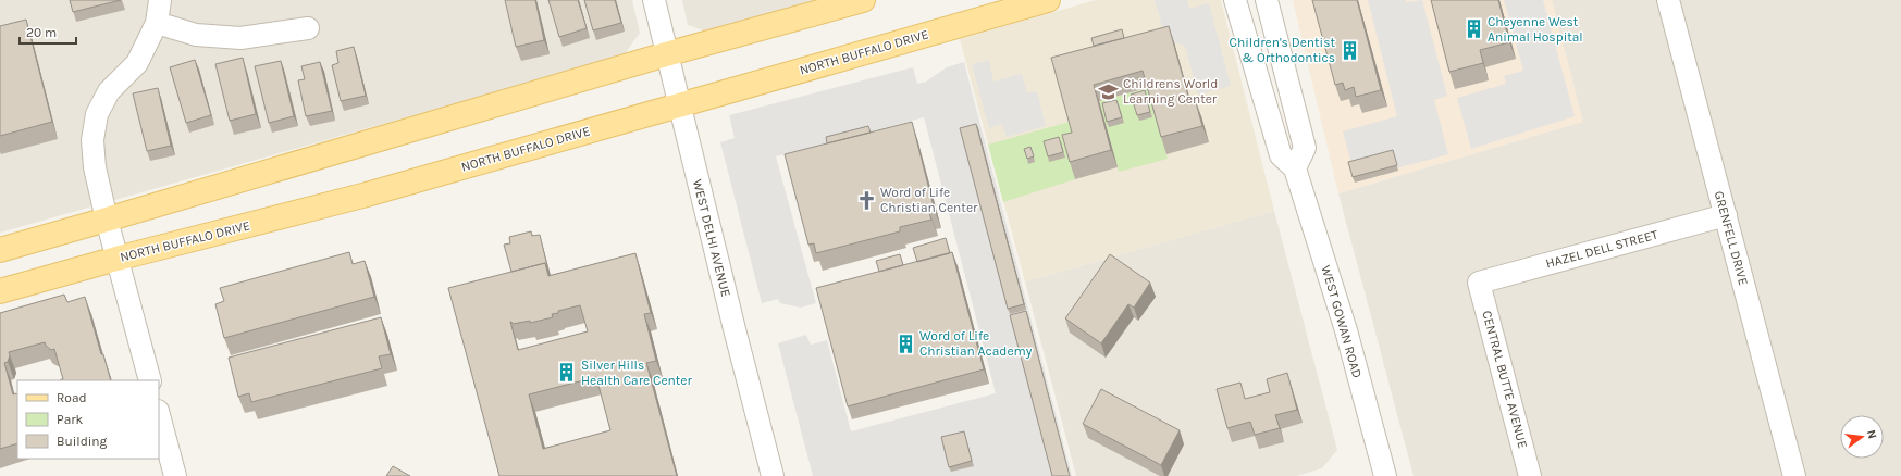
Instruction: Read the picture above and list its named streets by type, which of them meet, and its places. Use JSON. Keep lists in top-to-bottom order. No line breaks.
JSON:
{"streets":{"main road":["NORTH BUFFALO DRIVE"],"street":["WEST DELHI AVENUE","GRENFELL DRIVE","HAZEL DELL STREET","WEST GOWAN ROAD","CENTRAL BUTTE AVENUE"]},"crossings":[["NORTH BUFFALO DRIVE","WEST DELHI AVENUE"],["GRENFELL DRIVE","HAZEL DELL STREET"],["HAZEL DELL STREET","CENTRAL BUTTE AVENUE"]],"places":{"building":["Cheyenne West Animal Hospital","Children's Dentist & Orthodontics","Word of Life Christian Academy","Silver Hills Health Care Center"],"school or university":["Childrens World Learning Center"],"church":["Word of Life Christian Center"]},"legend":["Road","Park","Building"],"scale_bar":"20 m","north":"right"}
